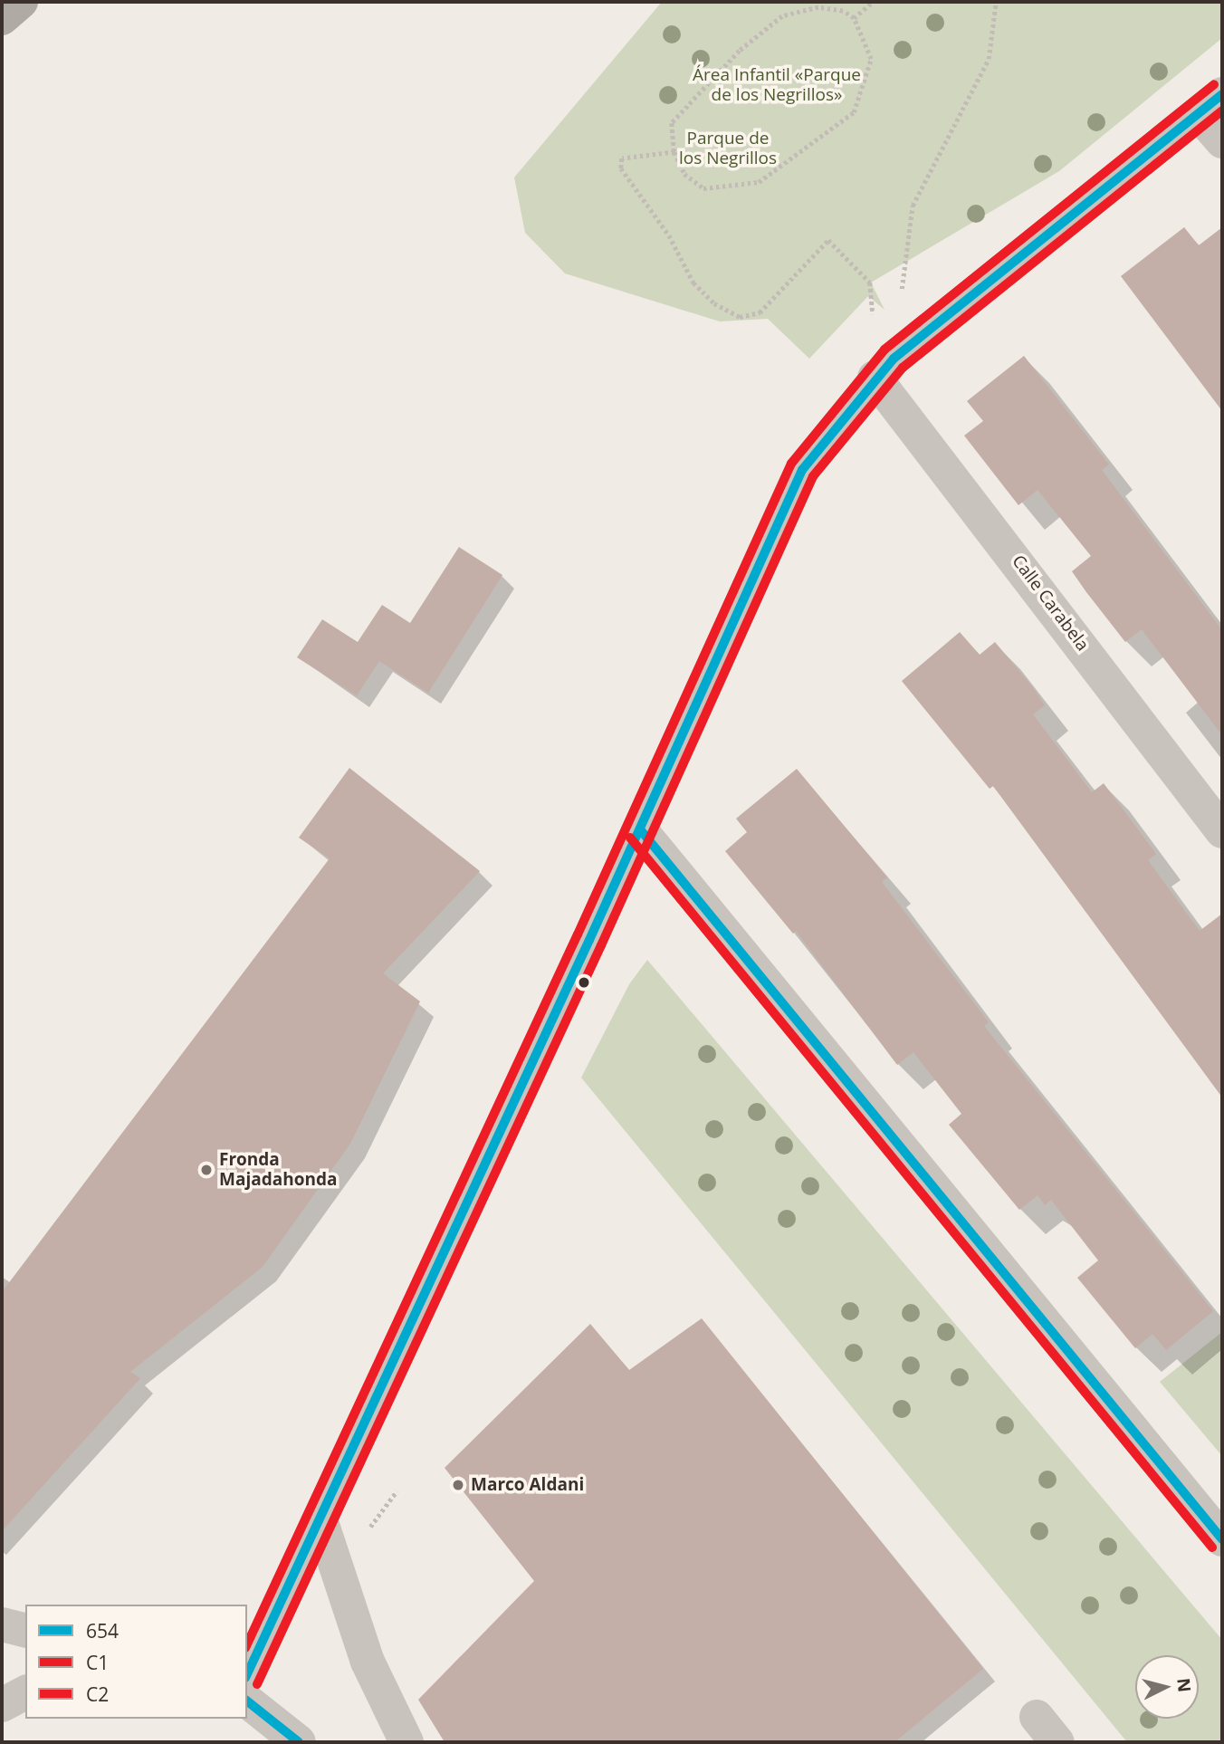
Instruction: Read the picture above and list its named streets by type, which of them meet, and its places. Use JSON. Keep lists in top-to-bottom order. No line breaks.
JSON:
{"streets":{"street":["Calle Carabela"]},"parks":["Área Infantil «Parque de los Negrillos»","Parque de los Negrillos"],"places":["Fronda Majadahonda","Marco Aldani"],"lines":["transit line C2","transit line 654","transit line C1"],"legend":["654","C1","C2"],"north":"right"}
